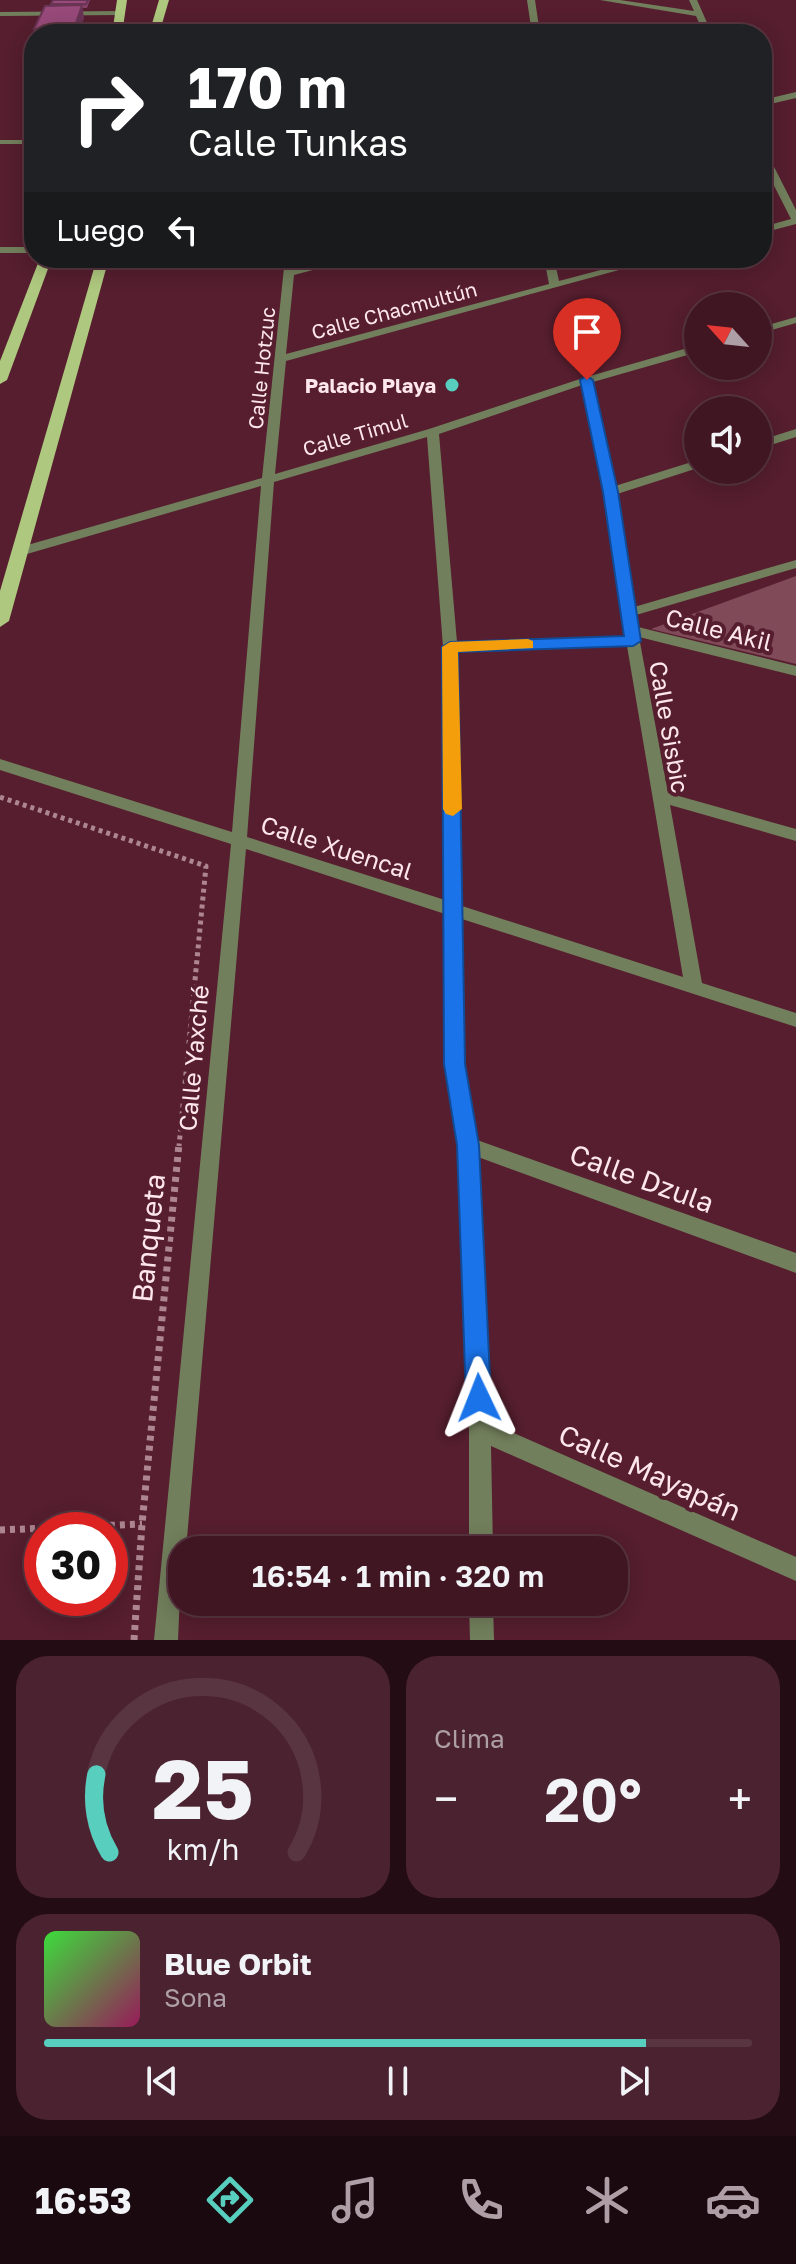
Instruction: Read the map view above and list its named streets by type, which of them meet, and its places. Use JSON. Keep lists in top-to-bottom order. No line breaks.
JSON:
{"streets":{"street":["Calle Chacmultún","Calle Hotzuc","Calle Timul","Calle Akil","Calle Sisbic","Calle Xuencal","Calle Yaxché","Calle Dzula","Calle Mayapán"],"path":["Banqueta"]},"crossings":[["Calle Chacmultún","Calle Hotzuc"],["Calle Hotzuc","Calle Timul"],["Calle Hotzuc","Calle Yaxché"],["Calle Timul","Calle Sisbic"],["Calle Timul","Calle Yaxché"],["Calle Akil","Calle Sisbic"],["Calle Sisbic","Calle Xuencal"],["Calle Xuencal","Calle Yaxché"]],"places":["Palacio Playa"],"north":"top left","page":{"turn":["170 m","Calle Tunkas"],"then":"Luego","limit":"30","trip":"16:54 · 1 min · 320 m","tile":"Clima","heat":["−","20°","+"],"song":["Blue Orbit","Sona"],"tabs":"16:53","gauge":["25","km/h"]}}
